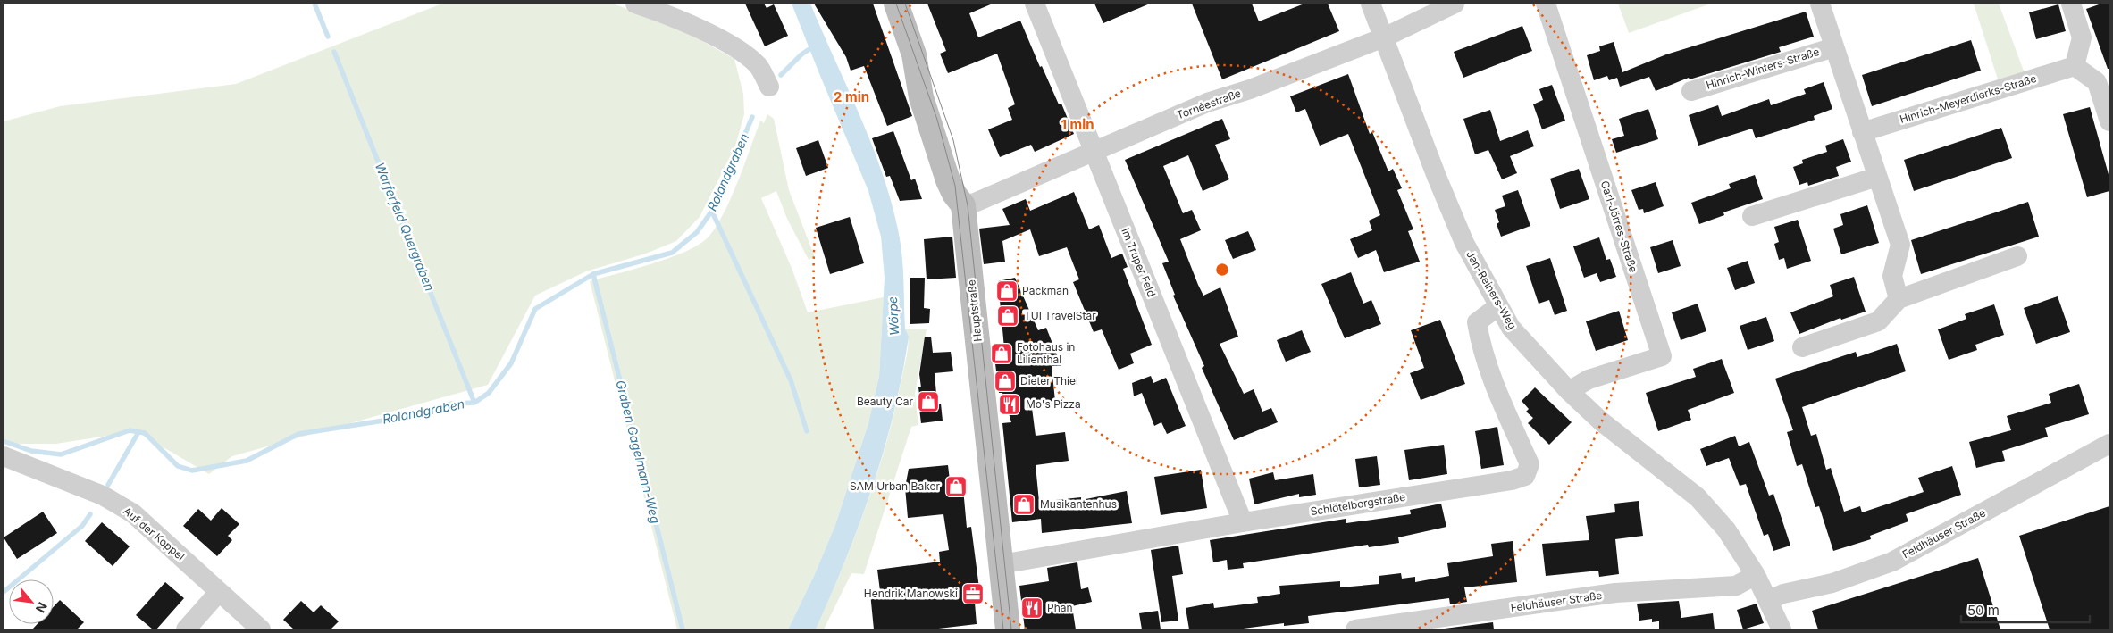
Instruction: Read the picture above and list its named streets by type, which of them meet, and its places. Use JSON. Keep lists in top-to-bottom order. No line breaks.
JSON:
{"streets":{"street":["Hinrich-Winters-Straße","Hinrich-Meyerdierks-Straße","Tornéestraße","Carl-Jörres-Straße","Im Truper Feld","Jan-Reiners-Weg","Hauptstraße","Schlötelborgstraße","Auf der Koppel","Feldhäuser Straße"]},"crossings":[["Hinrich-Winters-Straße","Hinrich-Meyerdierks-Straße"],["Tornéestraße","Im Truper Feld"],["Tornéestraße","Jan-Reiners-Weg"],["Tornéestraße","Hauptstraße"],["Carl-Jörres-Straße","Jan-Reiners-Weg"],["Im Truper Feld","Schlötelborgstraße"],["Jan-Reiners-Weg","Schlötelborgstraße"],["Jan-Reiners-Weg","Feldhäuser Straße"],["Hauptstraße","Schlötelborgstraße"]],"water":["Rolandgraben","Warferfeld Quergraben","Wörpe","Graben Gagelmann-Weg"],"places":{"shop":["Packman","TUI TravelStar","Fotohaus in Lilienthal","Dieter Thiel","Beauty Car","SAM Urban Baker","Musikantenhus"],"restaurant":["Mo's Pizza","Phan"],"office":["Hendrik Manowski"]},"scale_bar":"50 m","north":"bottom right","rings":["2 min","1 min"]}
